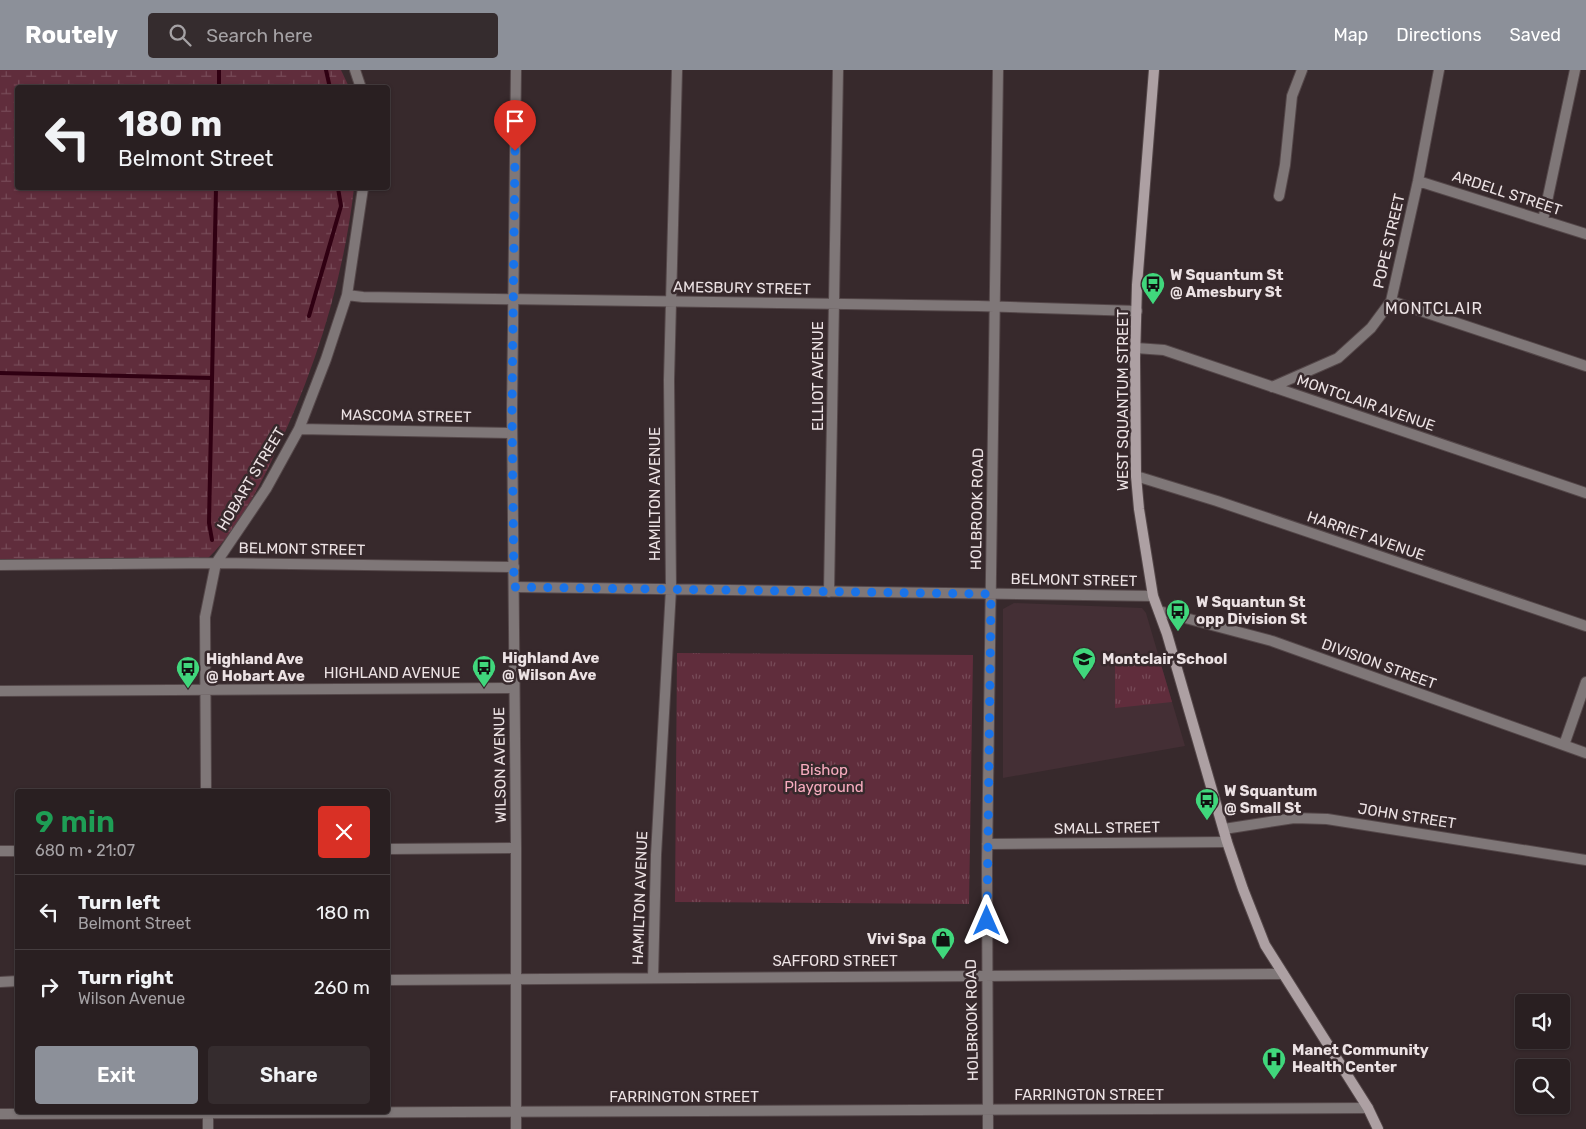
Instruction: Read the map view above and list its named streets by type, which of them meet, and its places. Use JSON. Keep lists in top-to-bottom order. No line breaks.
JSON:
{"streets":{"main road":["WEST SQUANTUM STREET"],"street":["ARDELL STREET","POPE STREET","AMESBURY STREET","ELLIOT AVENUE","MONTCLAIR AVENUE","MASCOMA STREET","HOBART STREET","HAMILTON AVENUE","HOLBROOK ROAD","HARRIET AVENUE","BELMONT STREET","DIVISION STREET","HIGHLAND AVENUE","WILSON AVENUE","JOHN STREET","SMALL STREET","SAFFORD STREET","FARRINGTON STREET"]},"crossings":[["ARDELL STREET","POPE STREET"],["POPE STREET","MONTCLAIR AVENUE"],["AMESBURY STREET","ELLIOT AVENUE"],["AMESBURY STREET","WEST SQUANTUM STREET"],["AMESBURY STREET","HOBART STREET"],["AMESBURY STREET","HAMILTON AVENUE"],["AMESBURY STREET","HOLBROOK ROAD"],["AMESBURY STREET","WILSON AVENUE"],["ELLIOT AVENUE","BELMONT STREET"],["WEST SQUANTUM STREET","MONTCLAIR AVENUE"],["WEST SQUANTUM STREET","HARRIET AVENUE"],["WEST SQUANTUM STREET","BELMONT STREET"],["WEST SQUANTUM STREET","DIVISION STREET"],["WEST SQUANTUM STREET","JOHN STREET"],["WEST SQUANTUM STREET","SMALL STREET"],["WEST SQUANTUM STREET","SAFFORD STREET"],["WEST SQUANTUM STREET","FARRINGTON STREET"],["MASCOMA STREET","HOBART STREET"],["MASCOMA STREET","WILSON AVENUE"],["HOBART STREET","BELMONT STREET"],["HOBART STREET","HIGHLAND AVENUE"],["HAMILTON AVENUE","BELMONT STREET"],["HAMILTON AVENUE","SAFFORD STREET"],["HOLBROOK ROAD","BELMONT STREET"],["HOLBROOK ROAD","SMALL STREET"],["HOLBROOK ROAD","SAFFORD STREET"],["HOLBROOK ROAD","FARRINGTON STREET"],["BELMONT STREET","WILSON AVENUE"],["HIGHLAND AVENUE","WILSON AVENUE"],["WILSON AVENUE","SAFFORD STREET"],["WILSON AVENUE","FARRINGTON STREET"]],"districts":["MONTCLAIR"],"parks":["Bishop Playground"],"places":{"bus stop":["W Squantum St @ Amesbury St","W Squantun St opp Division St","Highland Ave @ Wilson Ave","Highland Ave @ Hobart Ave","W Squantum @ Small St"],"school or university":["Montclair School"],"shop":["Vivi Spa"],"hospital":["Manet Community Health Center"]},"page":{"header":"Routely","search":"Search here","nav":["Map","Directions","Saved"],"turn":["180 m","Belmont Street"],"heading":["9 min","680 m · 21:07"],"list":[{"name":"Turn left","note":"Belmont Street","value":"180 m"},{"name":"Turn right","note":"Wilson Avenue","value":"260 m"}],"buttons":["Exit","Share"]}}
